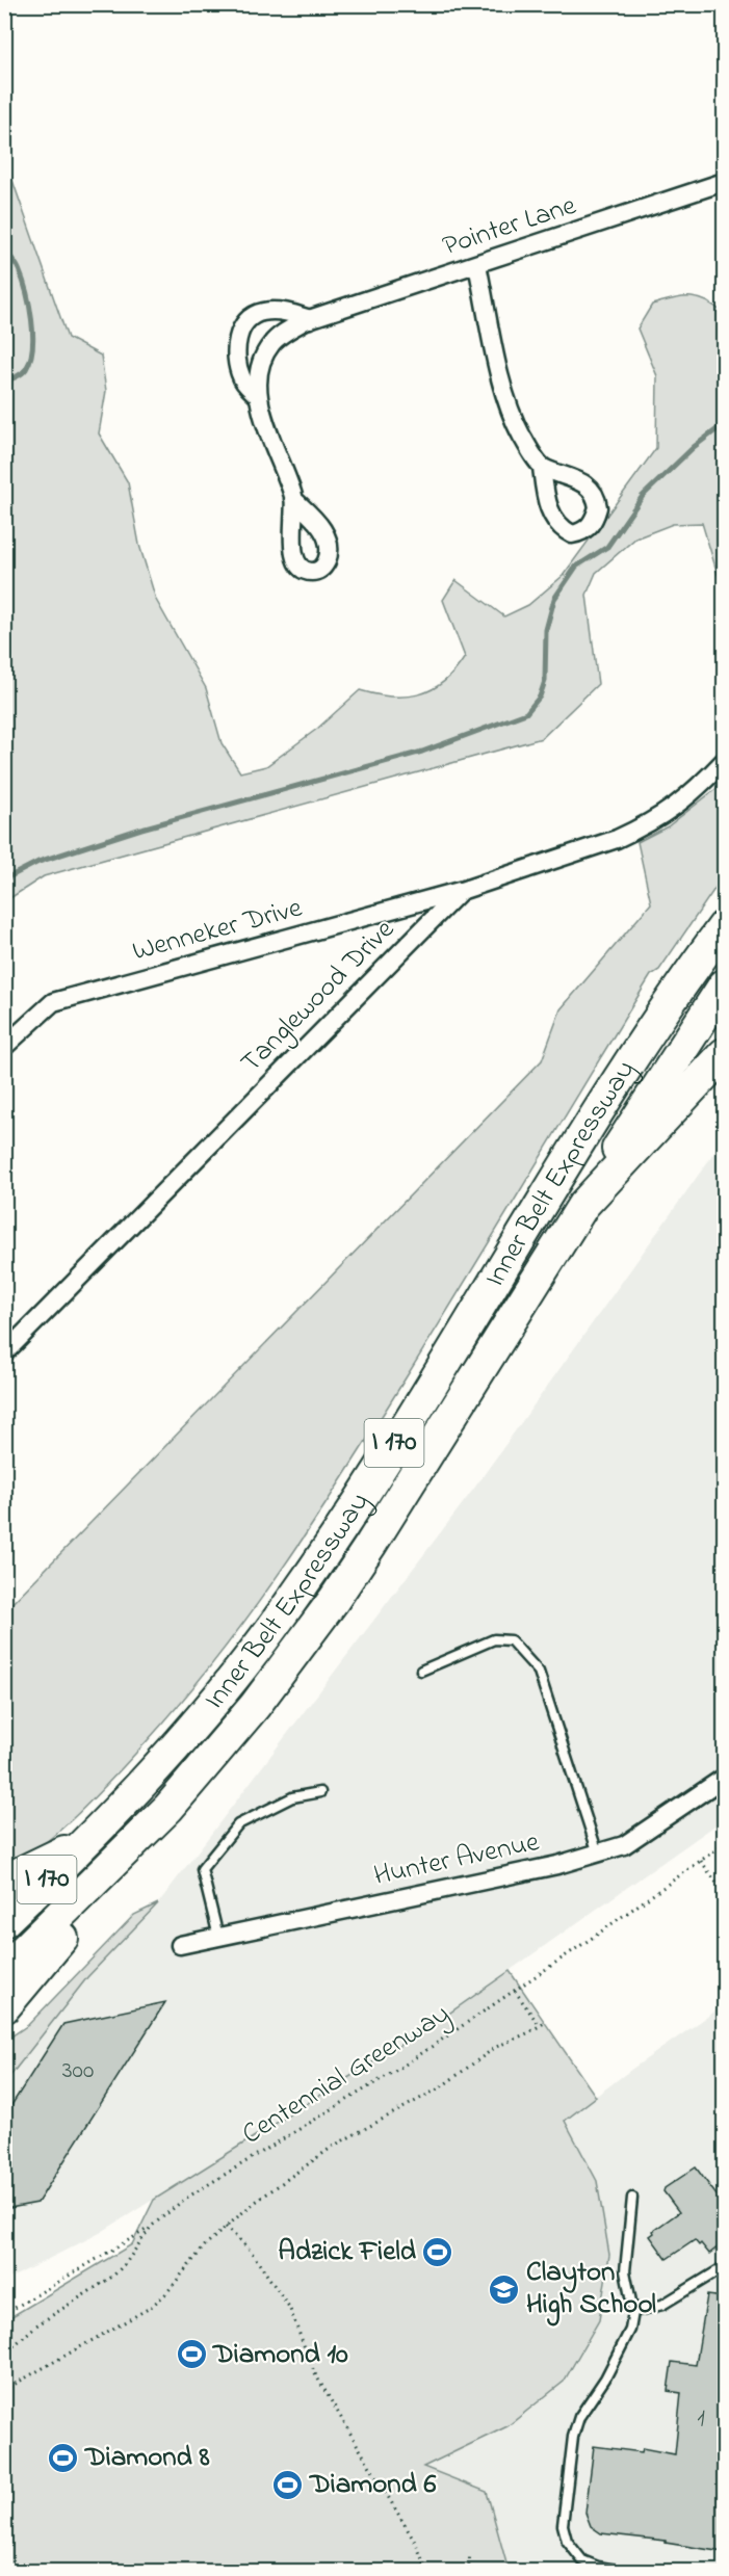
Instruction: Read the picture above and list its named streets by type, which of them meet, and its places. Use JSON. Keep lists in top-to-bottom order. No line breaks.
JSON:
{"streets":{"highway":["Inner Belt Expressway","I 170"],"street":["Pointer Lane","Wenneker Drive","Tanglewood Drive","Hunter Avenue"],"path":["Centennial Greenway"]},"crossings":[["Wenneker Drive","Tanglewood Drive"]],"places":{"sports":["Adzick Field","Diamond 10","Diamond 8","Diamond 6"],"school or university":["Clayton High School"]},"house_numbers":["300","1"]}
